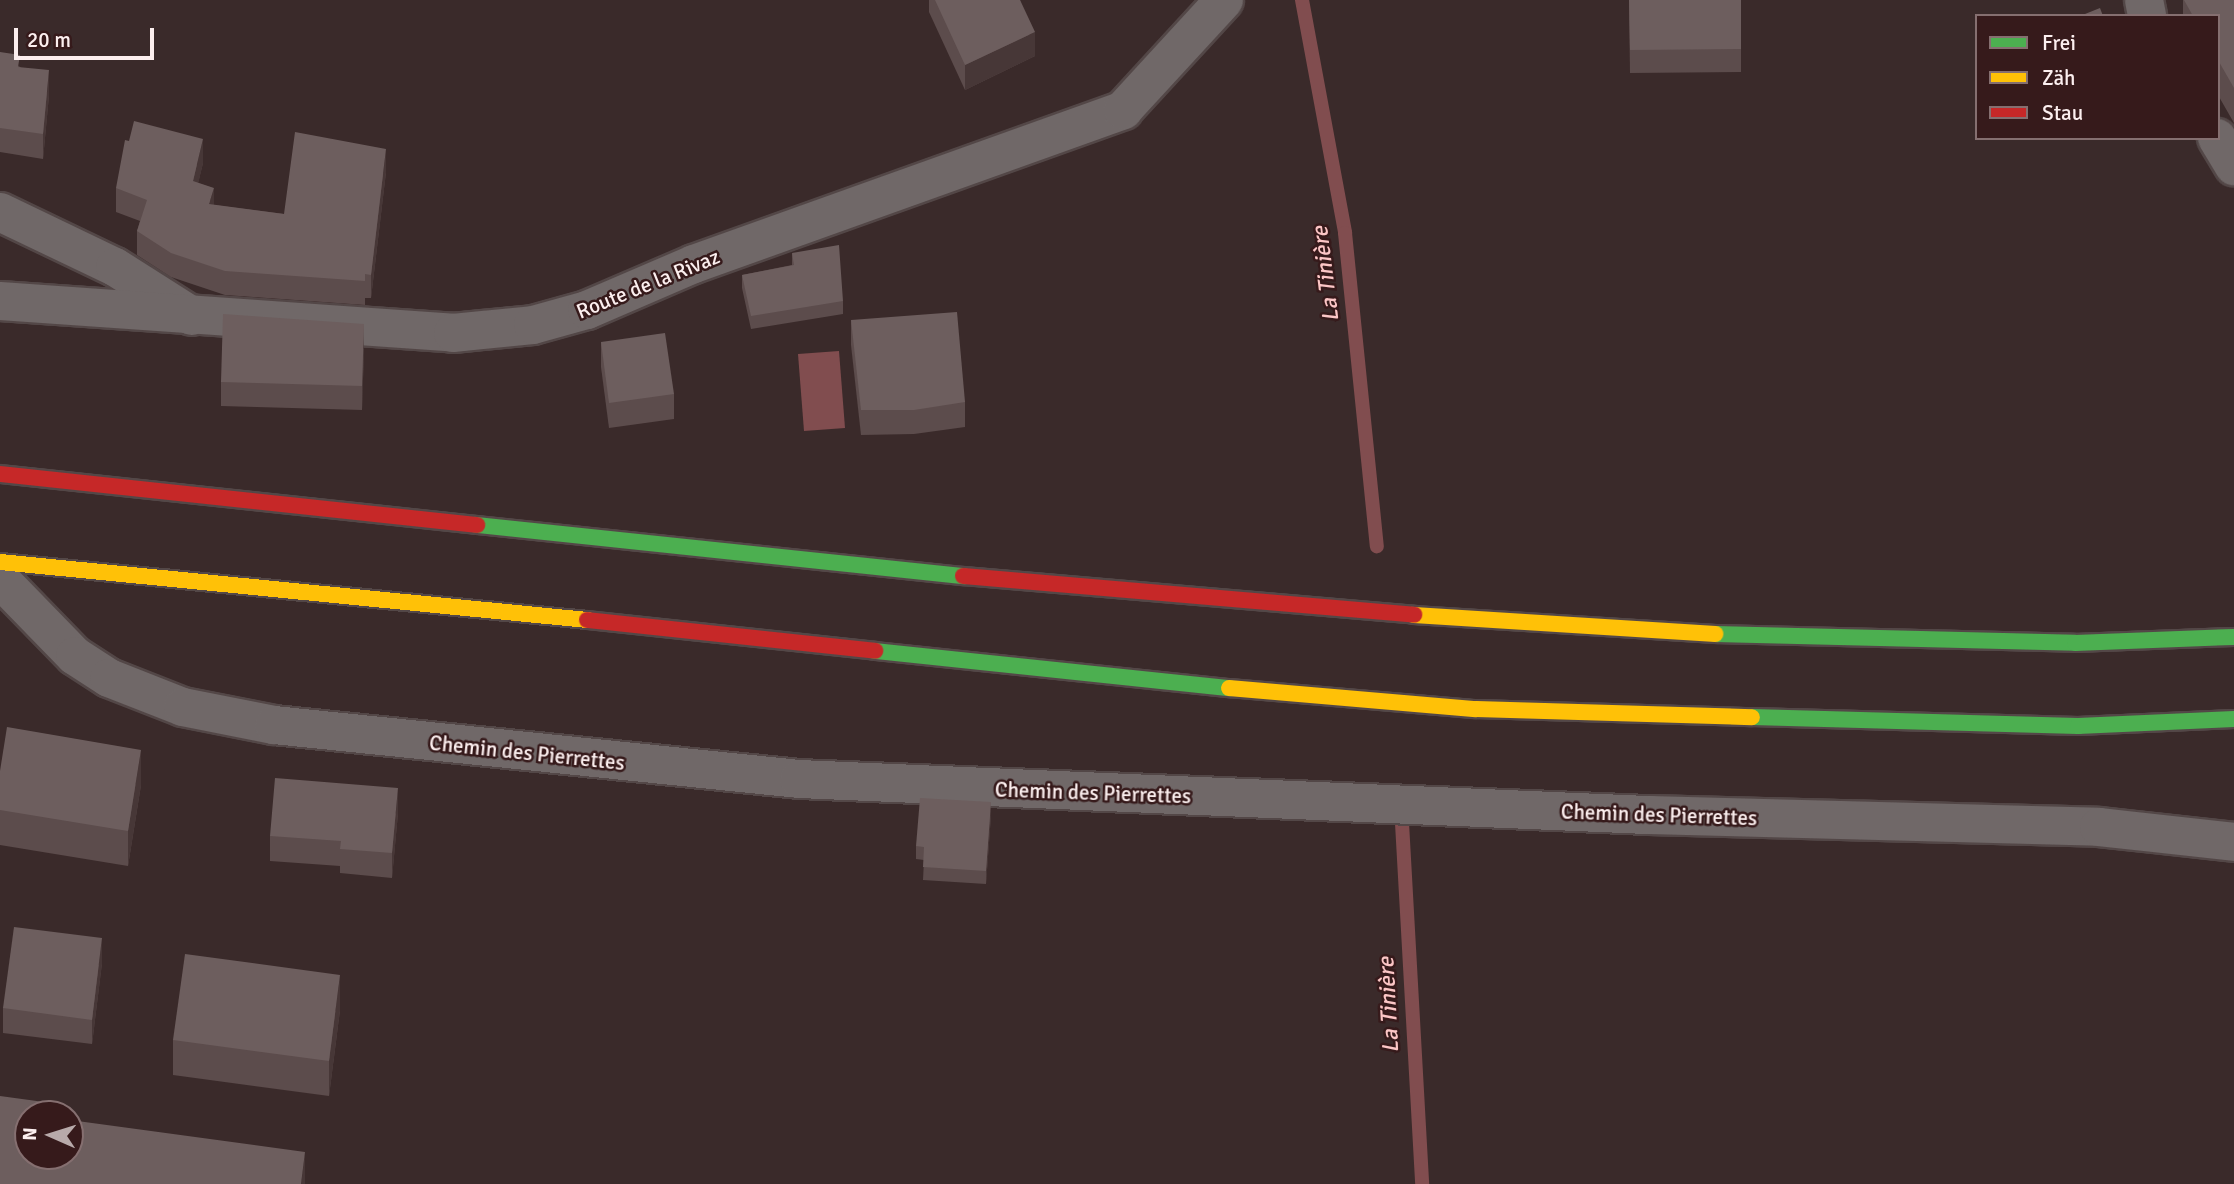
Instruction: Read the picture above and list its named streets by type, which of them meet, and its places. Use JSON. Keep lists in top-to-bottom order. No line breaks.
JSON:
{"streets":{"street":["Route de la Rivaz","Chemin des Pierrettes"]},"water":["La Tinière"],"legend":["Frei","Zäh","Stau"],"scale_bar":"20 m","north":"left"}
